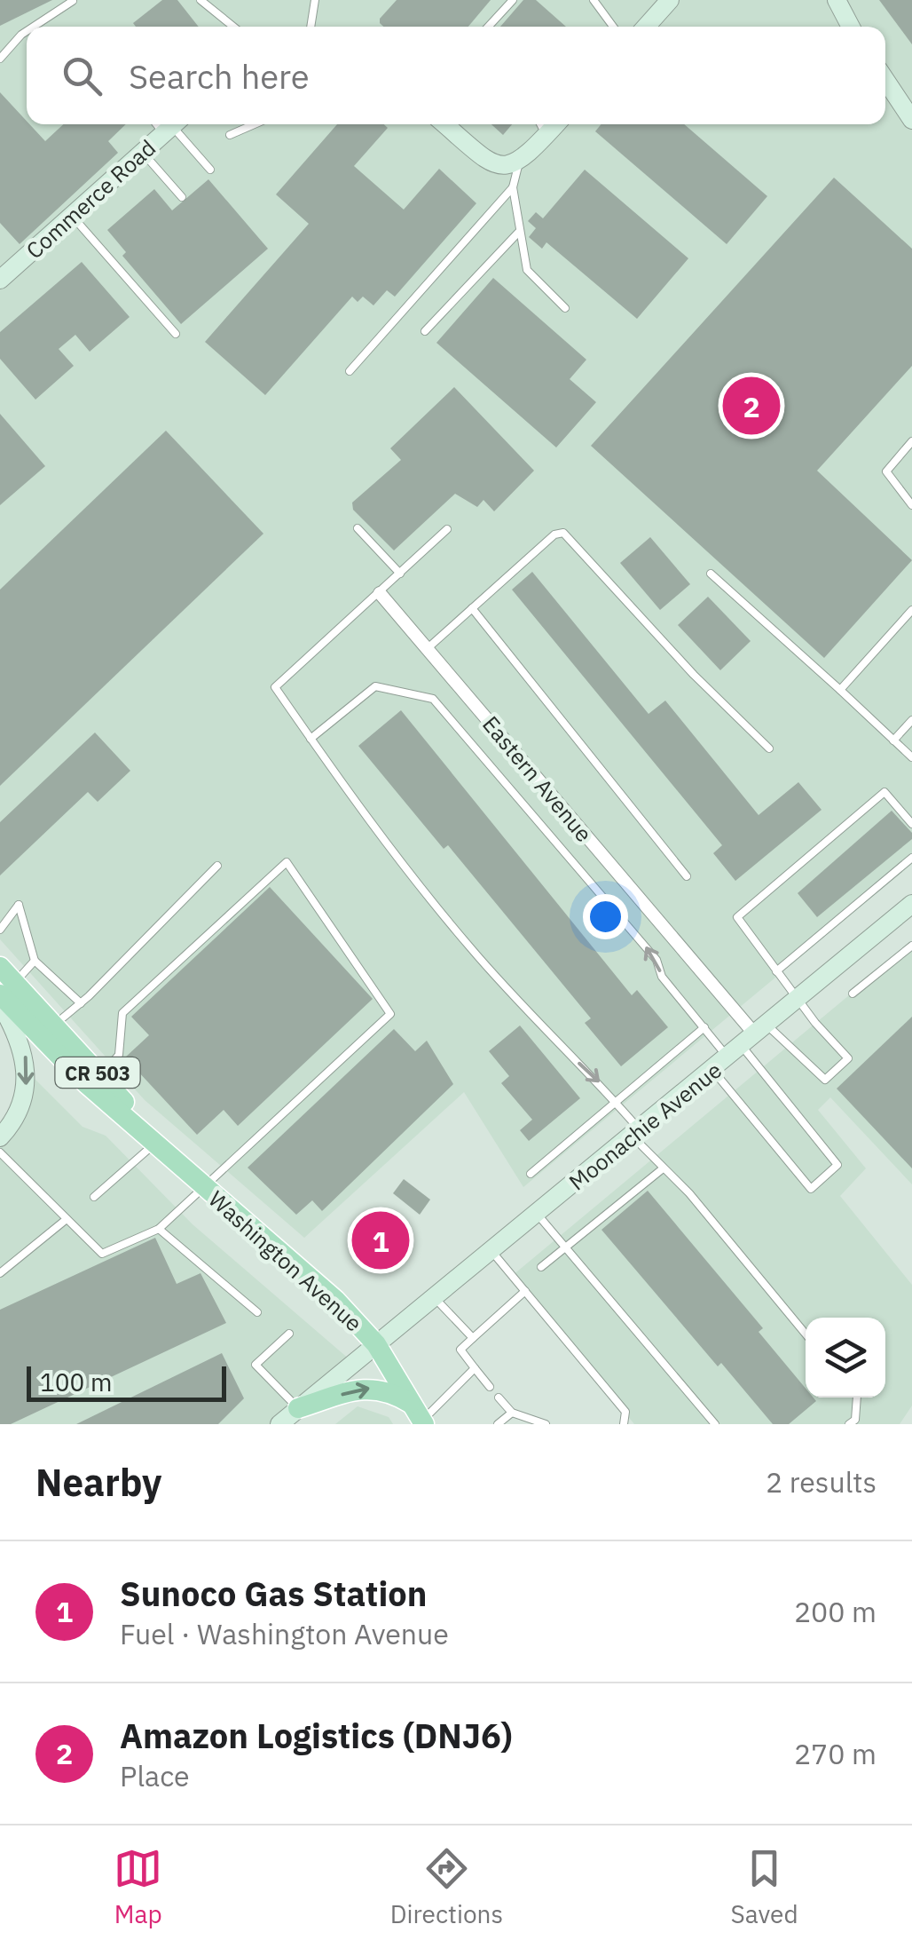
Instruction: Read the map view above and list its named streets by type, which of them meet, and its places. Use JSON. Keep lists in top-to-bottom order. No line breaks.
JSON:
{"streets":{"main road":["Commerce Road","CR 503","Moonachie Avenue","Washington Avenue"],"street":["Eastern Avenue"]},"crossings":[["Eastern Avenue","Moonachie Avenue"],["CR 503","Moonachie Avenue"],["CR 503","Washington Avenue"],["Moonachie Avenue","Washington Avenue"]],"scale_bar":"100 m","page":{"search":"Search here","pins":["2","1"],"scale":"100 m","heading":["Nearby","2 results"],"list":[{"mark":"1","name":"Sunoco Gas Station","note":"Fuel · Washington Avenue","value":"200 m"},{"mark":"2","name":"Amazon Logistics (DNJ6)","note":"Place","value":"270 m"}],"nav":["Map","Directions","Saved"]}}
